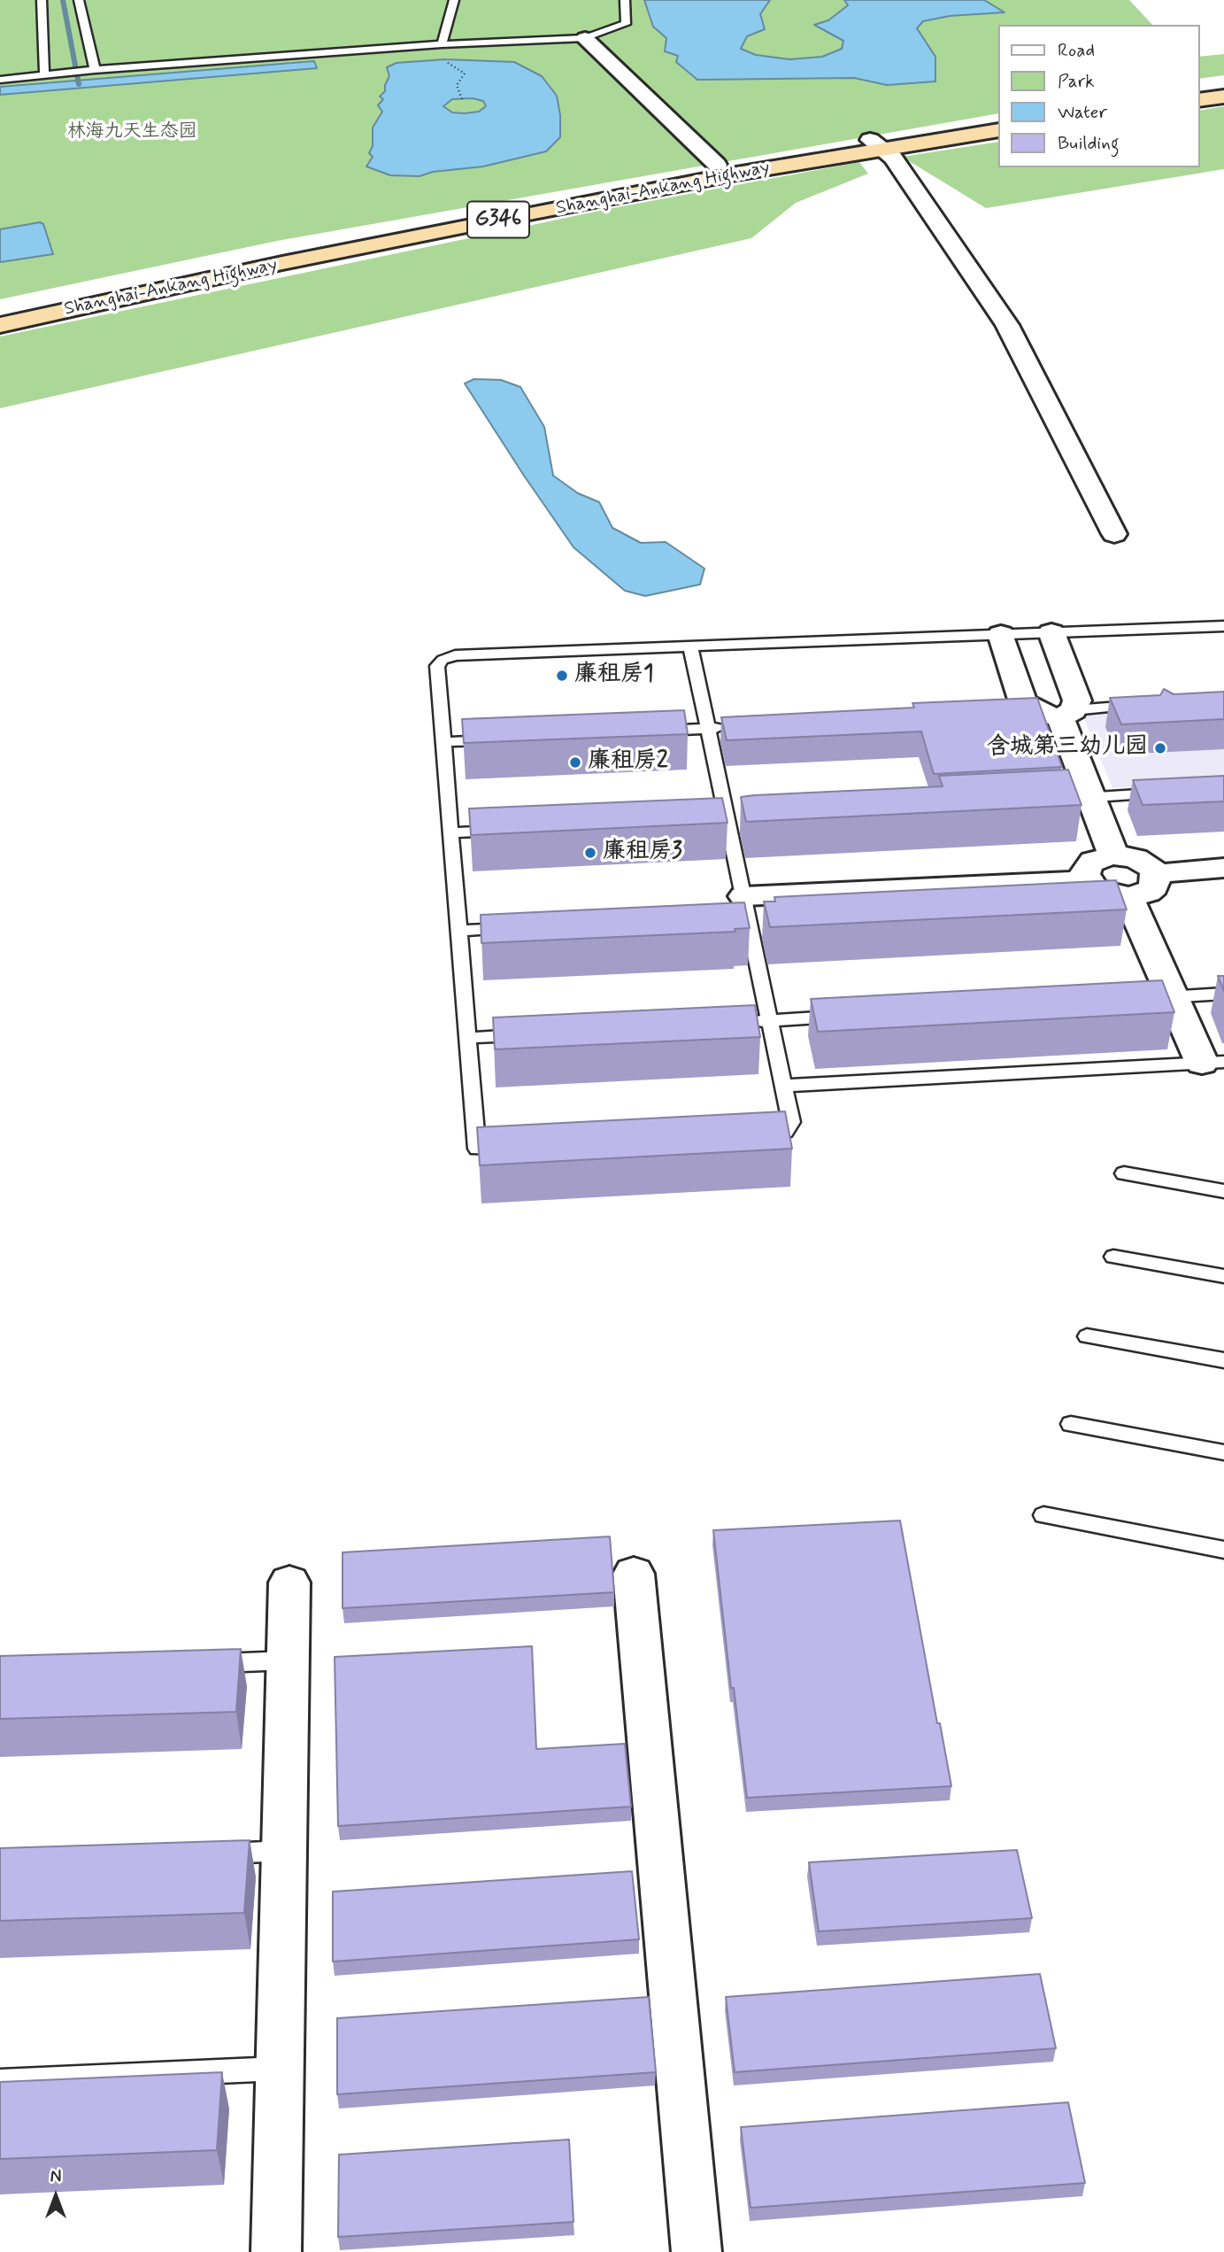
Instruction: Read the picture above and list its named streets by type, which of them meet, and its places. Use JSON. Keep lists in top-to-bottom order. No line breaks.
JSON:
{"streets":{"highway":["Shanghai-Ankang Highway","G346"]},"parks":["林海九天生态园"],"places":["廉租房1","含城第三幼儿园","廉租房2","廉租房3"],"legend":["Road","Park","Water","Building"],"north":"top"}
